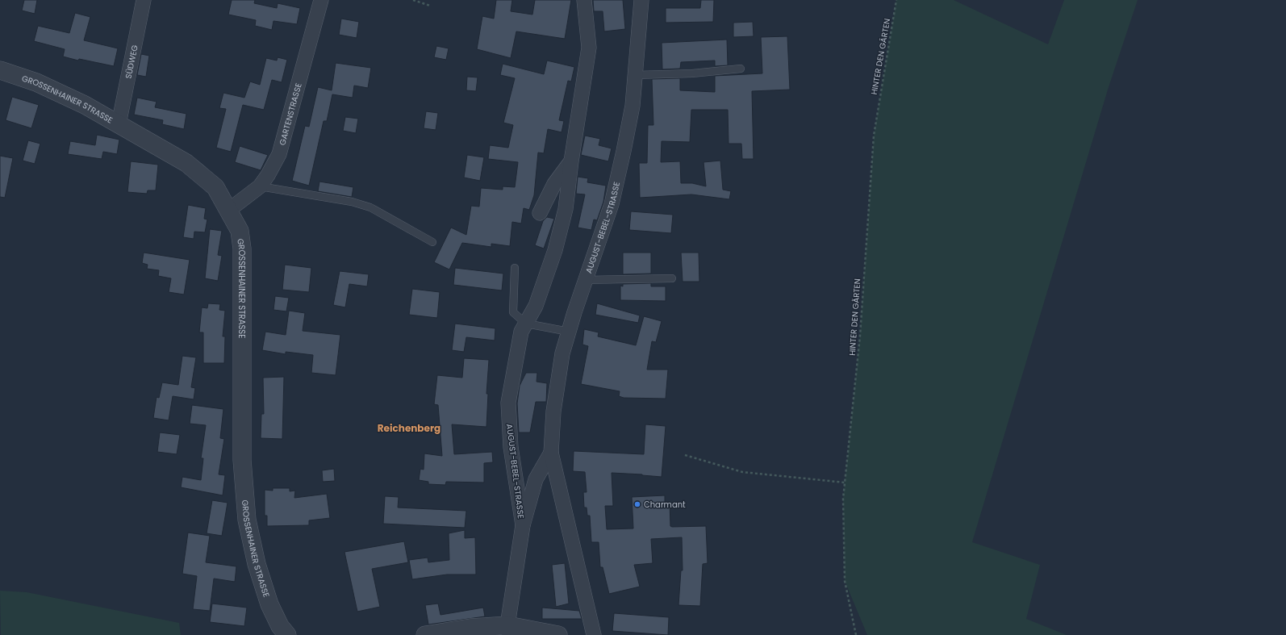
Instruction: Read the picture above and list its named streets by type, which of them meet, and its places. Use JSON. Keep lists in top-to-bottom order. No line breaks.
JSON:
{"streets":{"street":["SÜDWEG","GROSSENHAINER STRASSE","GARTENSTRASSE","AUGUST-BEBEL-STRASSE"],"path":["HINTER DEN GÄRTEN"]},"crossings":[["SÜDWEG","GROSSENHAINER STRASSE"],["GROSSENHAINER STRASSE","GARTENSTRASSE"]],"districts":["Reichenberg"],"places":["Charmant"]}
